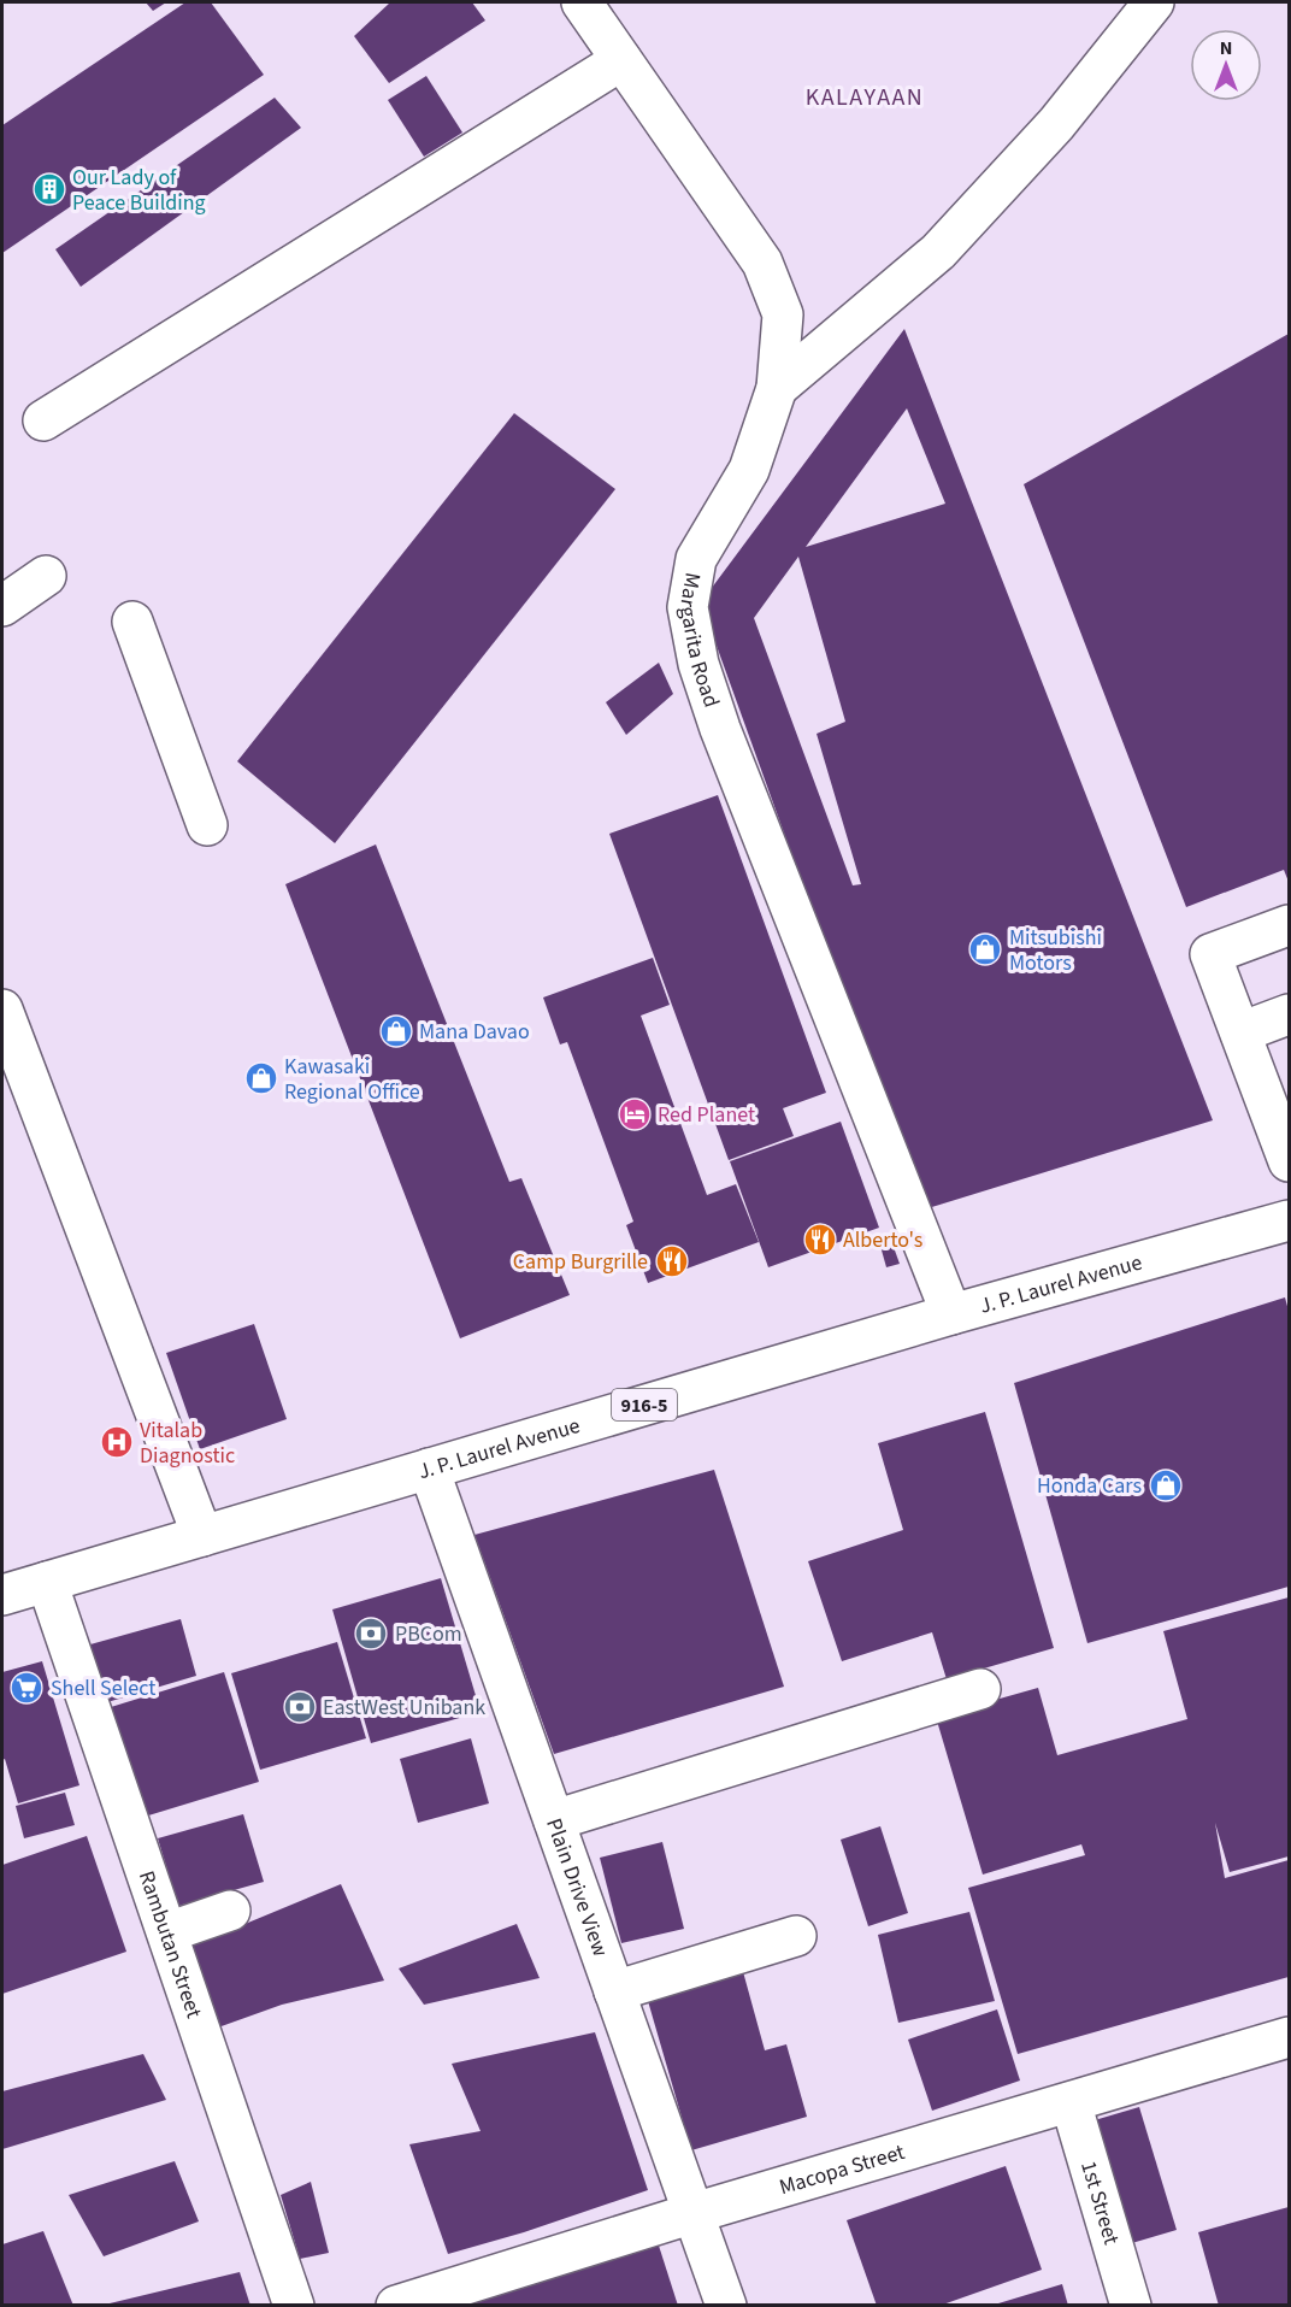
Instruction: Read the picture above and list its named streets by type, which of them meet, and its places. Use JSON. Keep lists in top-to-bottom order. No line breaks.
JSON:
{"streets":{"street":["Margarita Road","J. P. Laurel Avenue","916-5","Plain Drive View","Rambutan Street","Macopa Street","1st Street"]},"crossings":[["Margarita Road","J. P. Laurel Avenue"],["J. P. Laurel Avenue","Plain Drive View"],["J. P. Laurel Avenue","Rambutan Street"],["Plain Drive View","Macopa Street"],["Macopa Street","1st Street"]],"districts":["KALAYAAN"],"places":{"building":["Our Lady of Peace Building"],"shop":["Mitsubishi Motors","Mana Davao","Kawasaki Regional Office","Honda Cars"],"hotel":["Red Planet"],"restaurant":["Alberto's","Camp Burgrille"],"hospital":["Vitalab Diagnostic"],"bank":["PBCom","EastWest Unibank"],"supermarket":["Shell Select"]},"north":"top"}
